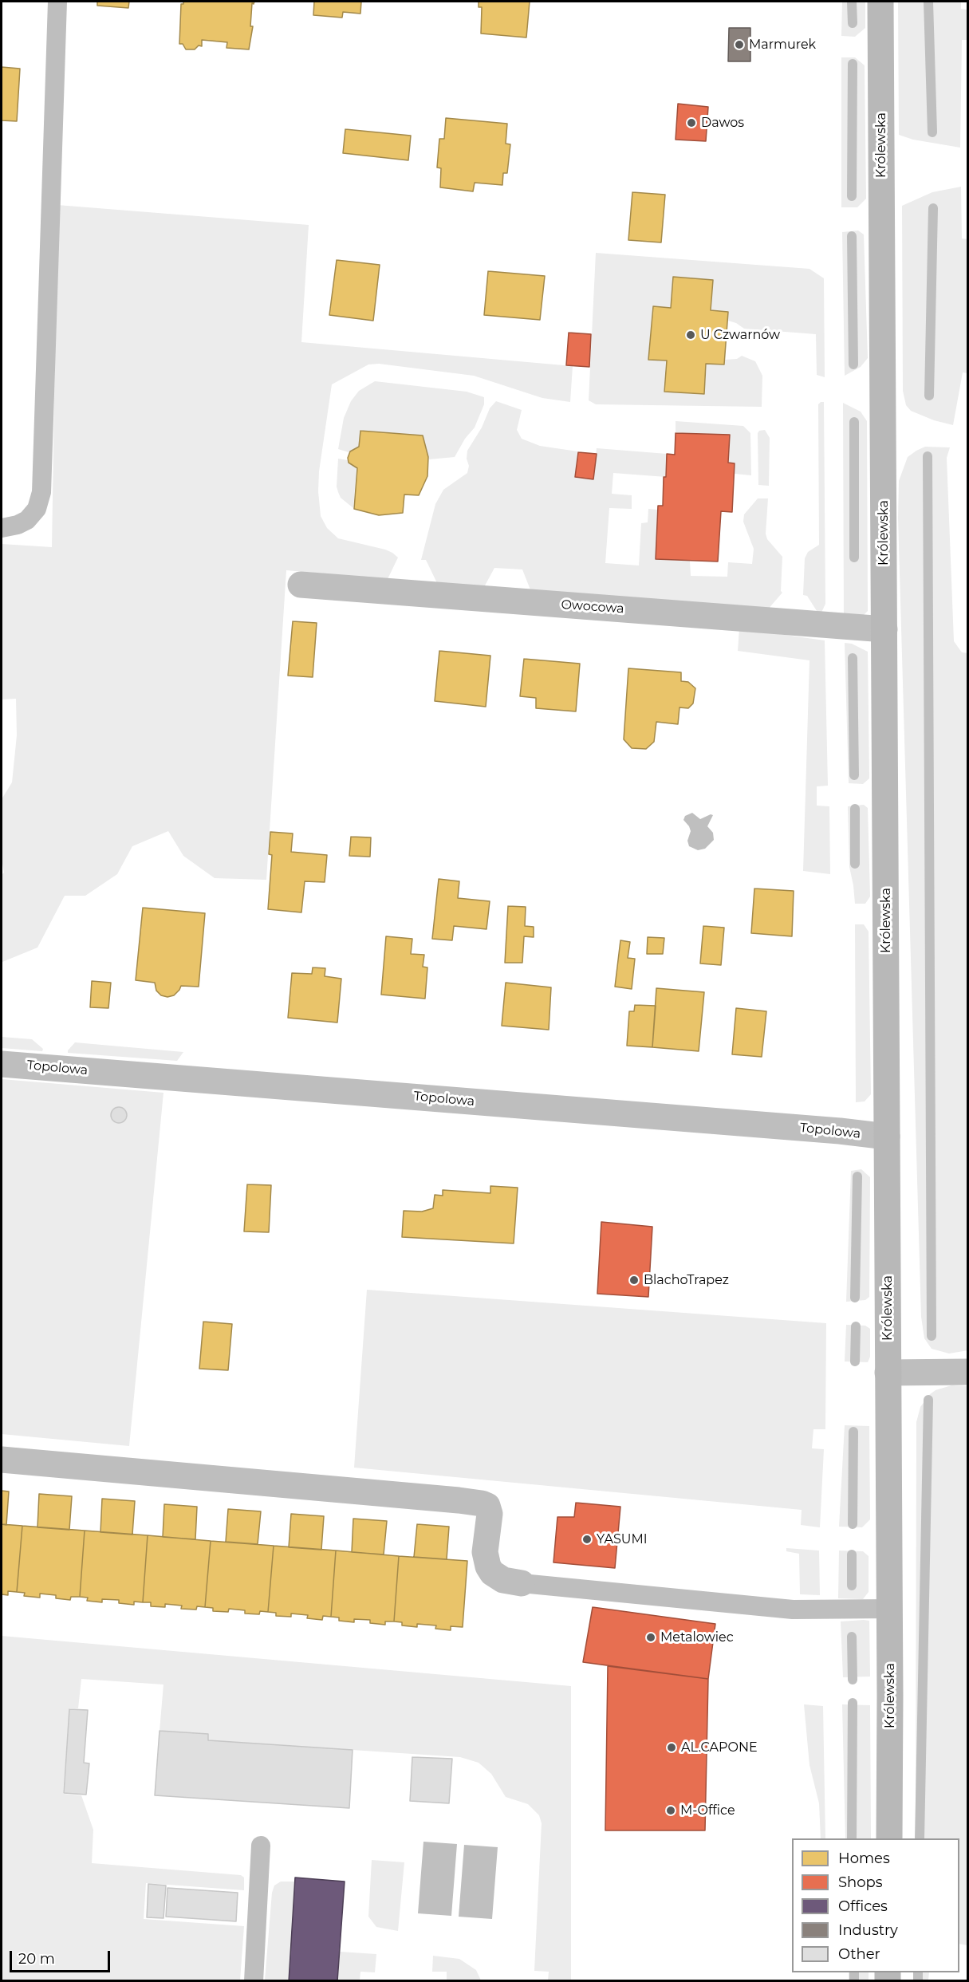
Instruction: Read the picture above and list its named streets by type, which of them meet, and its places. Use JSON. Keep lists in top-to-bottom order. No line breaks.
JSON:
{"streets":{"main road":["Królewska"],"street":["Owocowa","Topolowa"]},"crossings":[["Królewska","Owocowa"],["Królewska","Topolowa"]],"places":["Marmurek","Dawos","U Czwarnów","BlachoTrapez","YASUMI","Metalowiec","AL.CAPONE","M-Office"],"legend":["Homes","Shops","Offices","Industry","Other"],"scale_bar":"20 m"}
